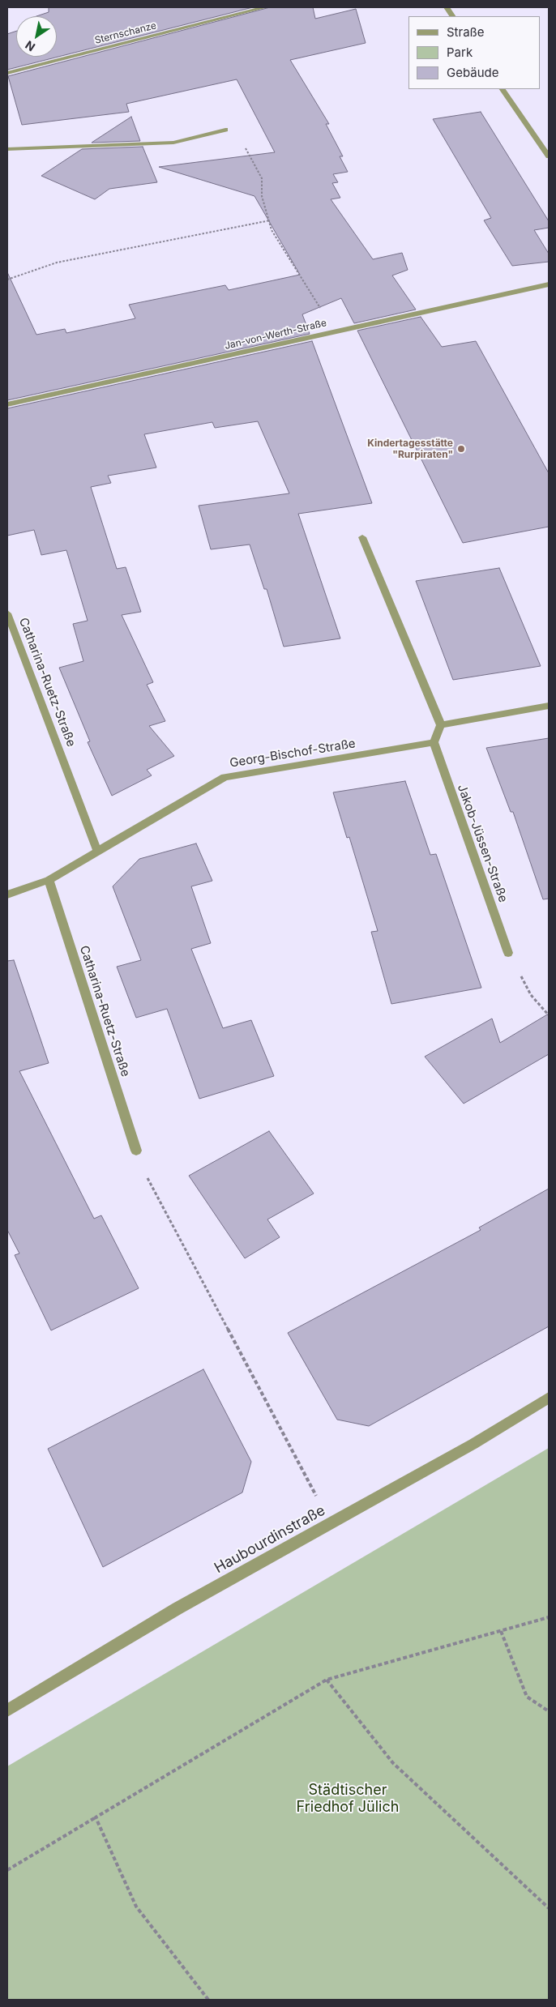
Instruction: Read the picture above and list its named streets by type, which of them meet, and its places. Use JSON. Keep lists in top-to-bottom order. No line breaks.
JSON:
{"streets":{"street":["Sternschanze","Jan-von-Werth-Straße","Catharina-Ruetz-Straße","Georg-Bischof-Straße","Jakob-Jüssen-Straße","Haubourdinstraße"]},"crossings":[["Catharina-Ruetz-Straße","Georg-Bischof-Straße"],["Georg-Bischof-Straße","Jakob-Jüssen-Straße"]],"parks":["Städtischer Friedhof Jülich"],"places":["Kindertagesstätte \"Rurpiraten\""],"legend":["Straße","Park","Gebäude"],"north":"bottom left"}
